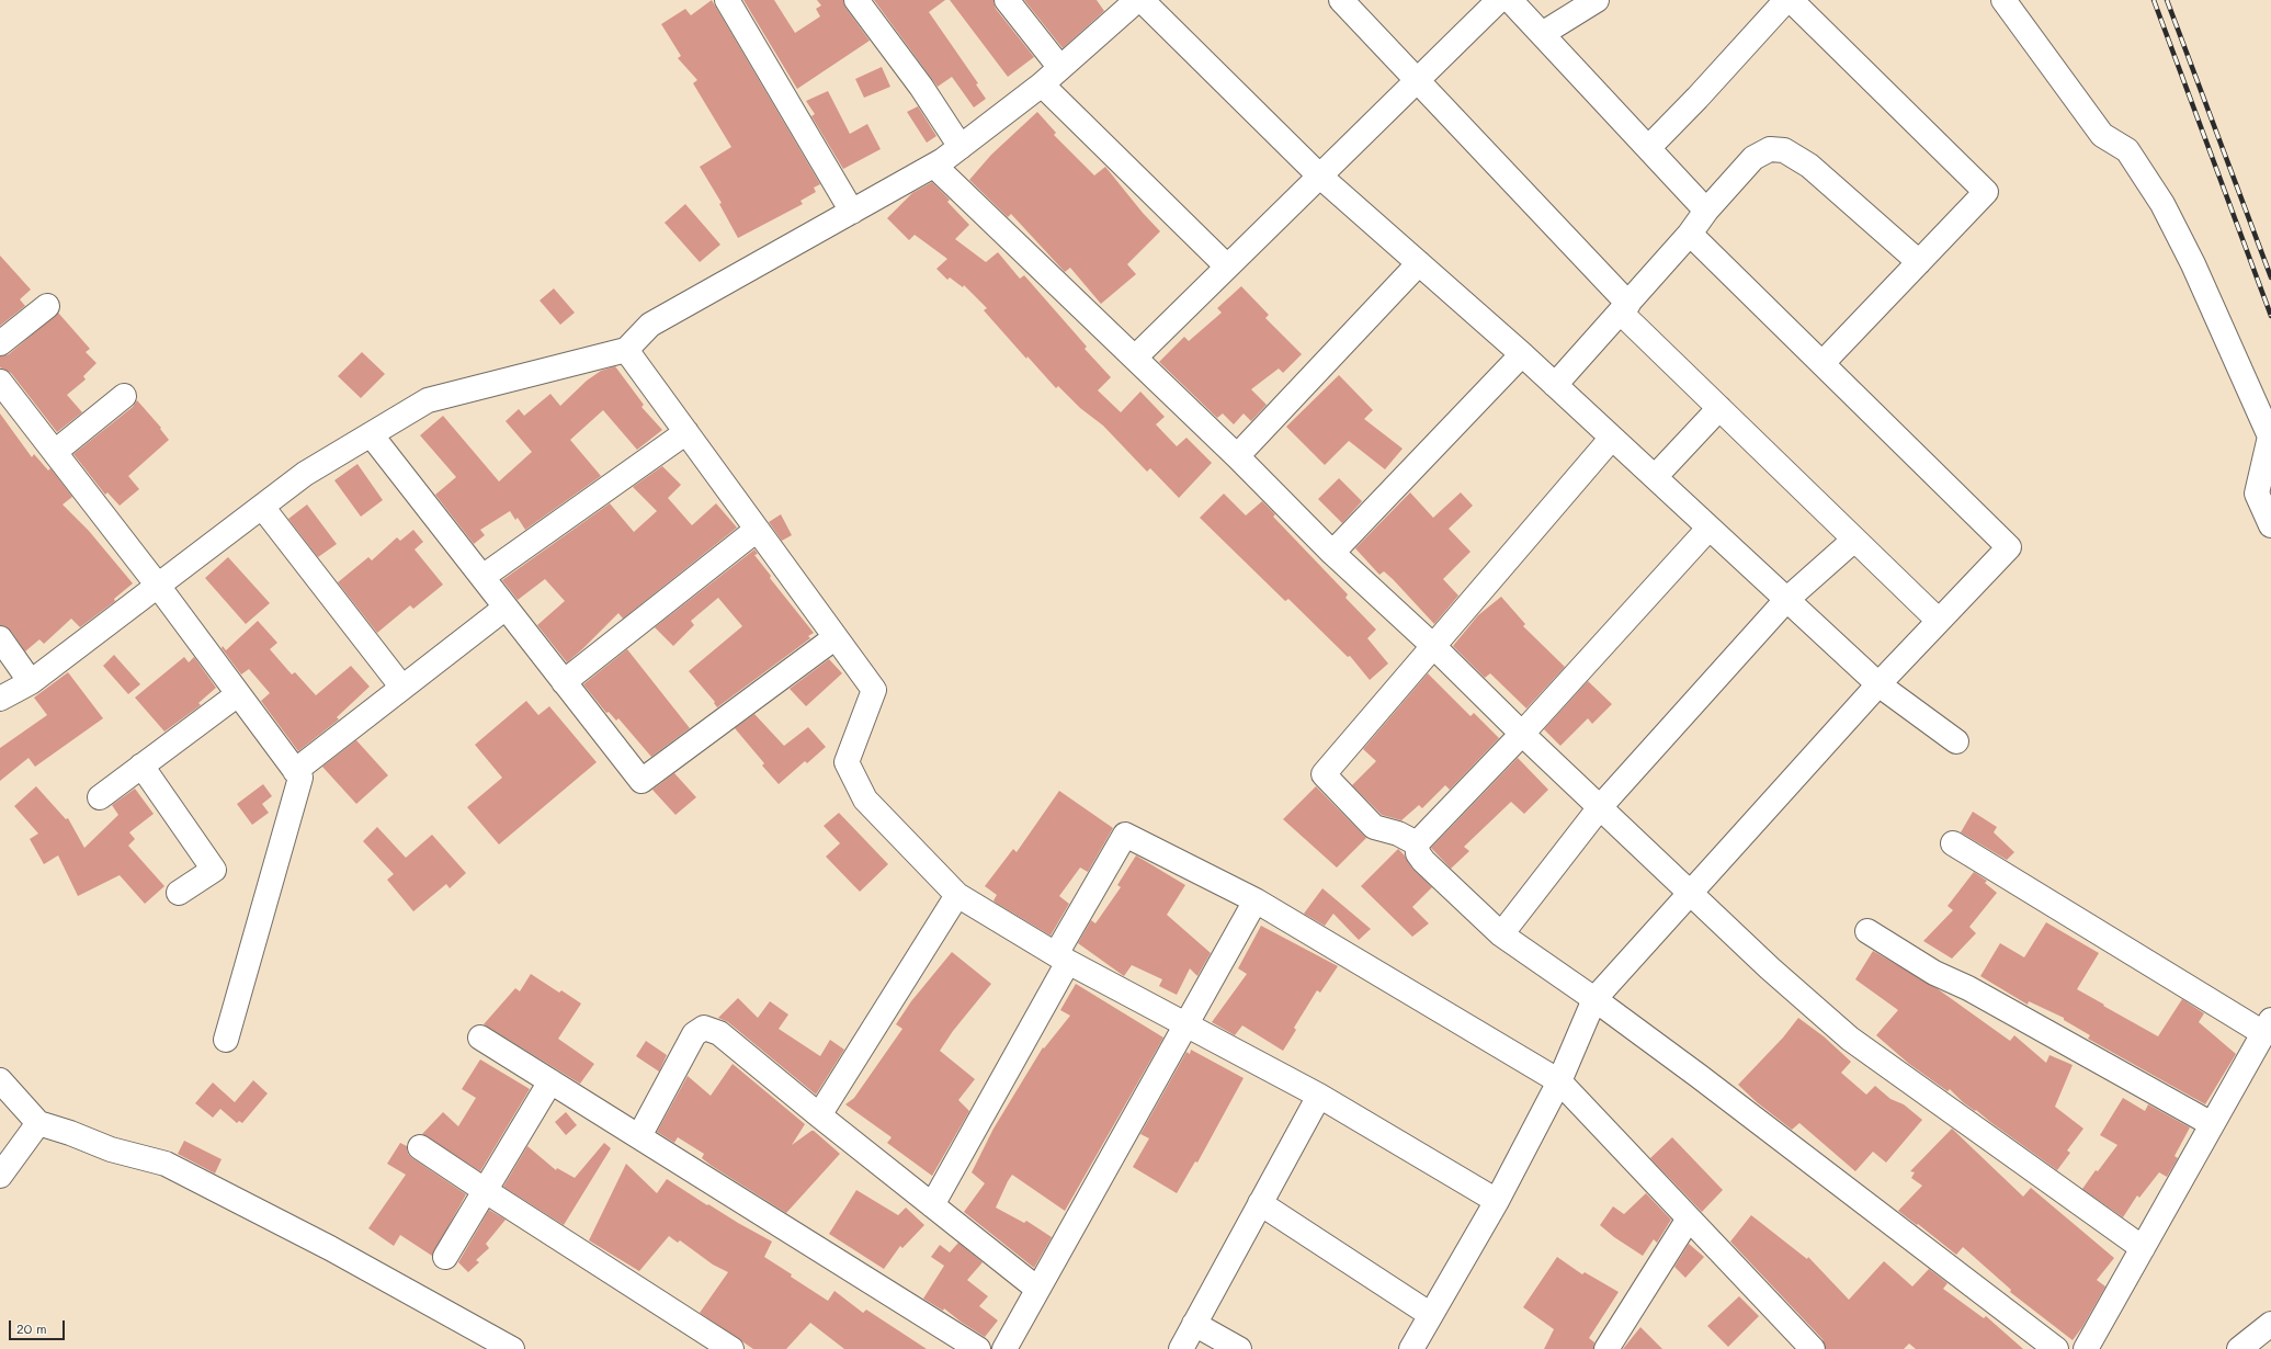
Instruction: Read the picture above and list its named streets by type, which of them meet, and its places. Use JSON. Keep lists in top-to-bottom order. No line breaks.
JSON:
{"scale_bar":"20 m"}
